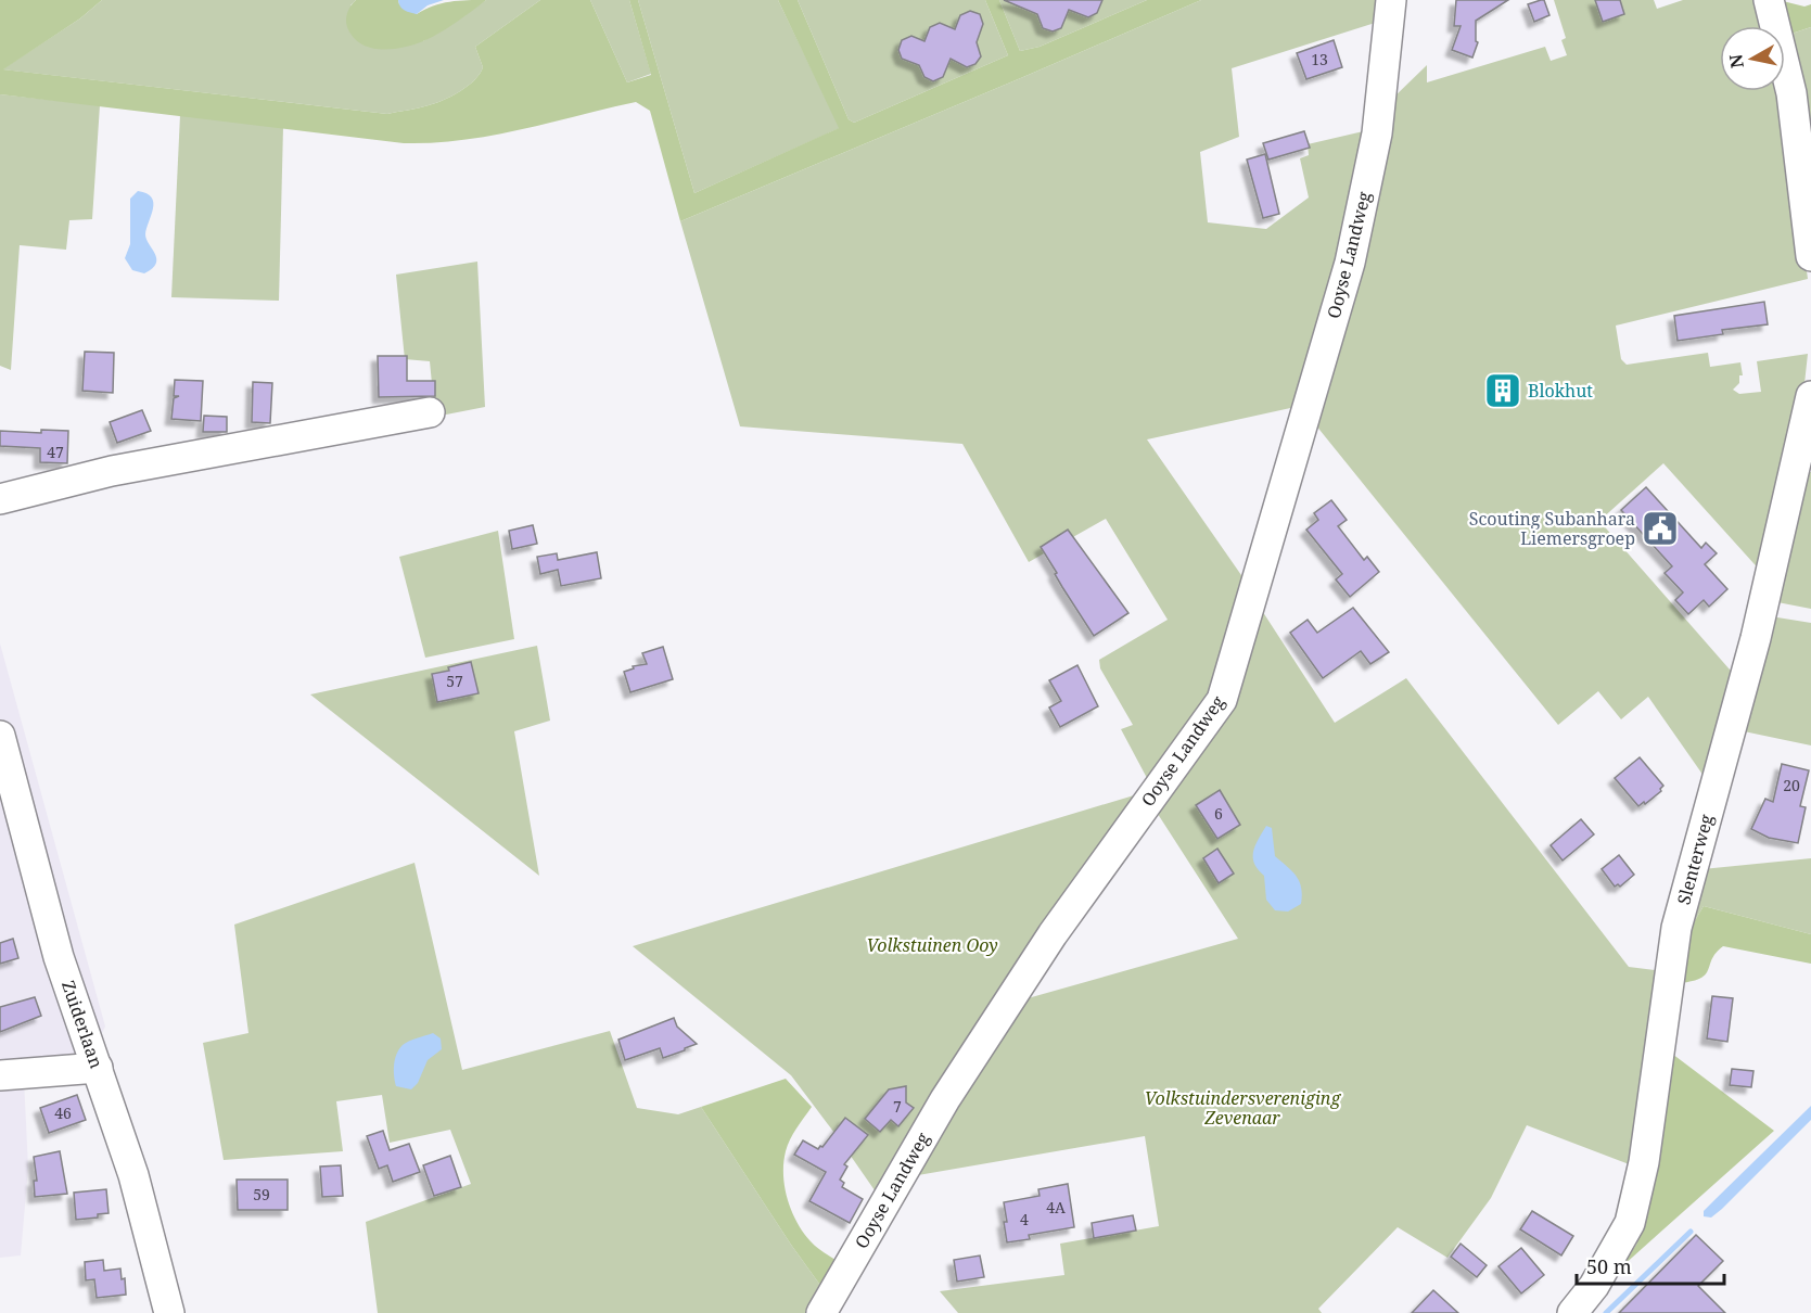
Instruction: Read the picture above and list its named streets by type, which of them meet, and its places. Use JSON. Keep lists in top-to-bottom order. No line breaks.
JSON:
{"streets":{"street":["Ooyse Landweg","Slenterweg","Zuiderlaan"]},"parks":["Volkstuinen Ooy","Volkstuindersvereniging Zevenaar"],"places":{"building":["Blokhut"],"public building":["Scouting Subanhara Liemersgroep"]},"house_numbers":["13","47","57","20","6","7","46","59","4A","4"],"scale_bar":"50 m","north":"left"}
